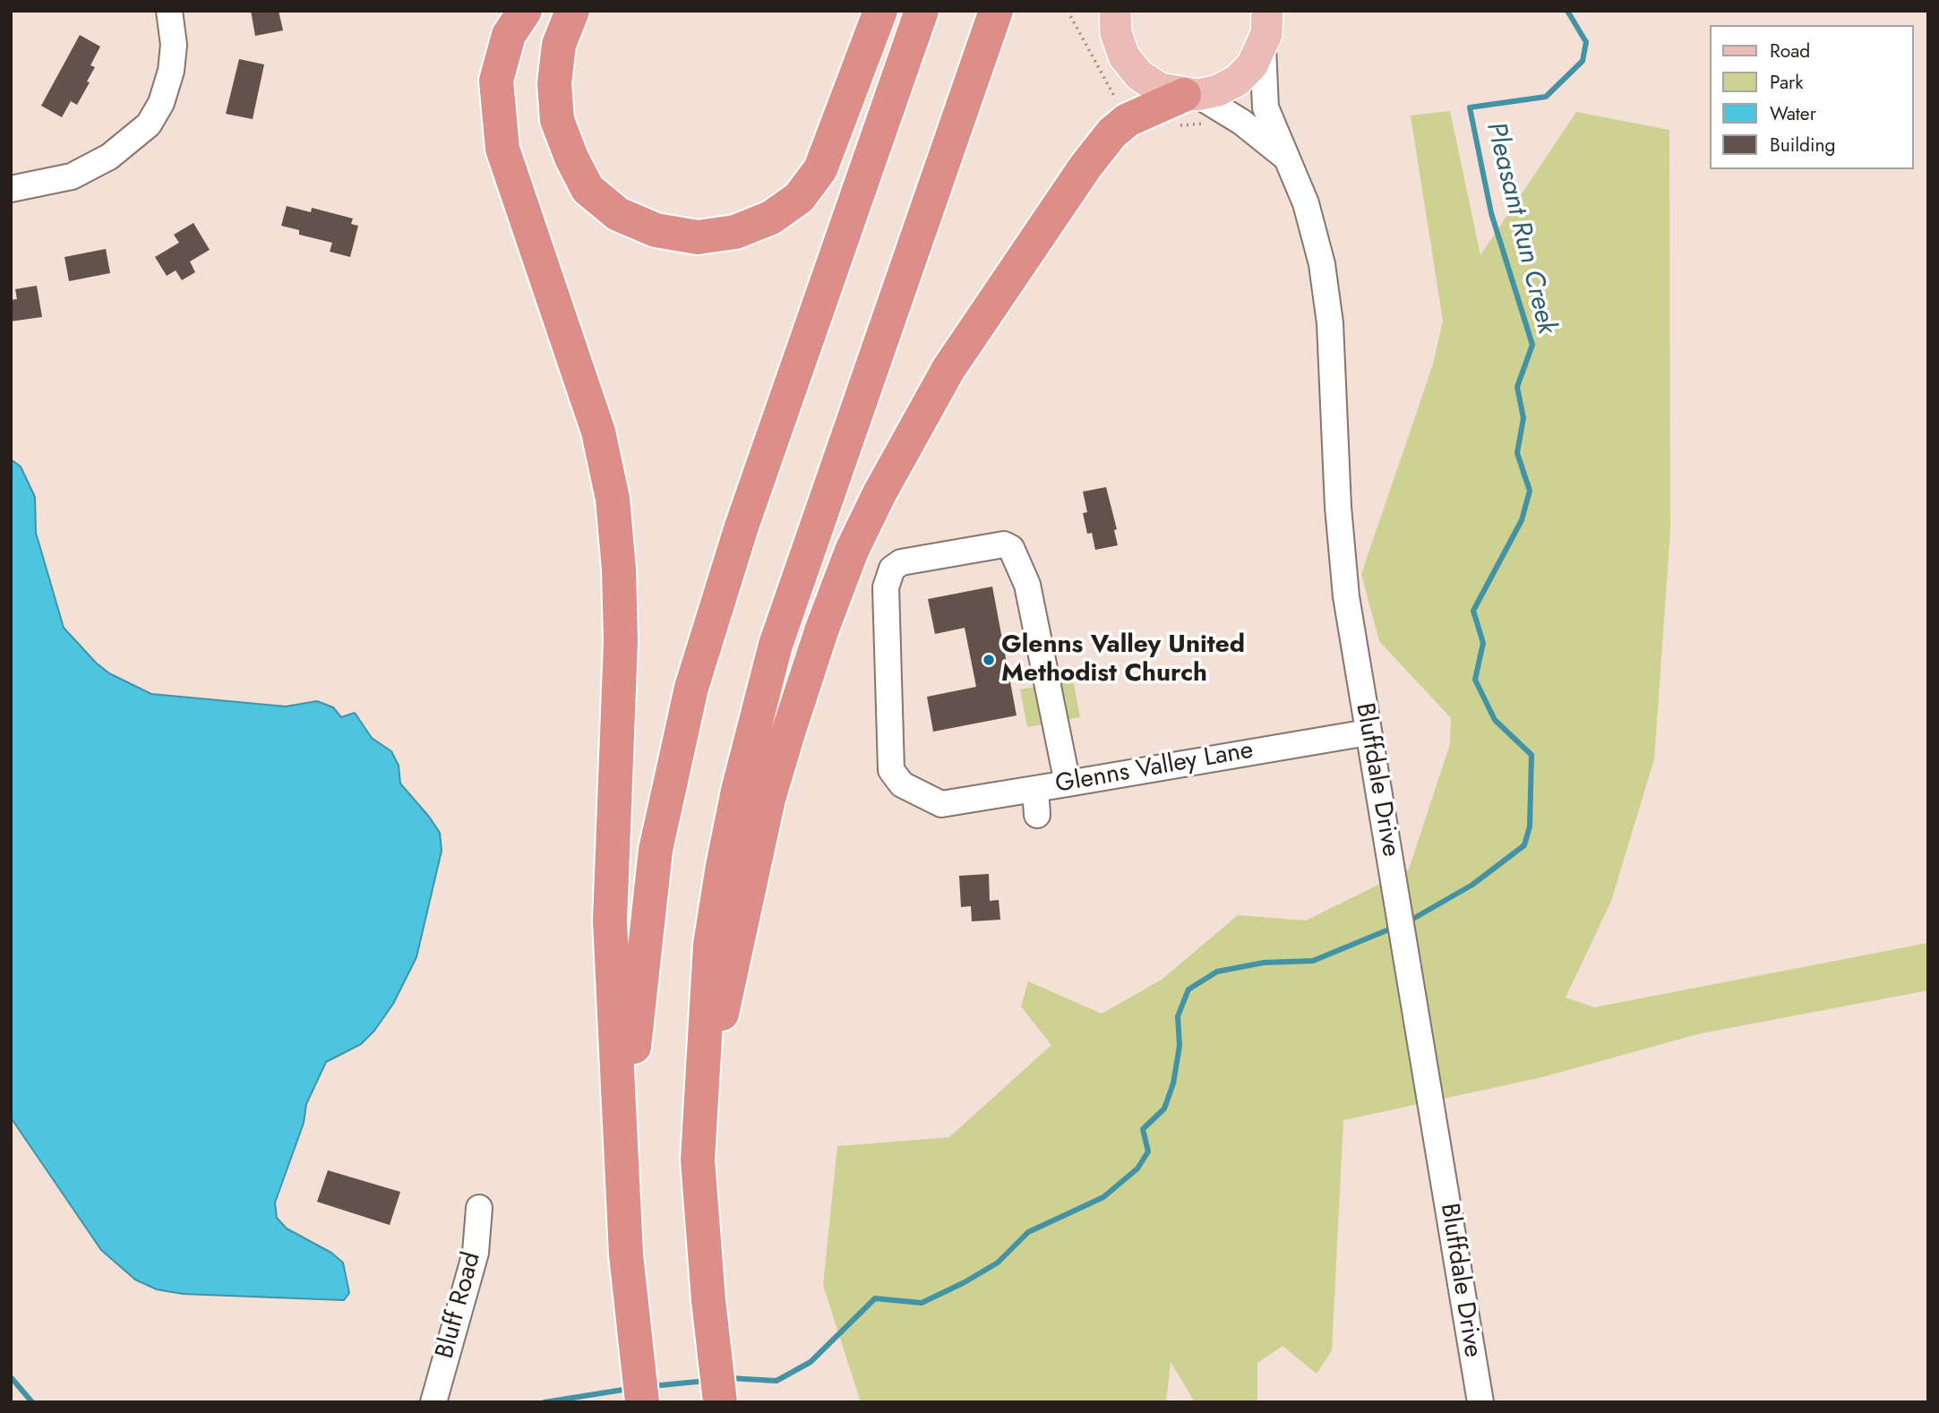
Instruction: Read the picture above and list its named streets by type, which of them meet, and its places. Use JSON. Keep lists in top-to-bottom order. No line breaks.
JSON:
{"streets":{"street":["Glenns Valley Lane","Bluffdale Drive","Bluff Road"]},"crossings":[["Glenns Valley Lane","Bluffdale Drive"]],"water":["Pleasant Run Creek"],"places":["Glenns Valley United Methodist Church"],"legend":["Road","Park","Water","Building"]}
